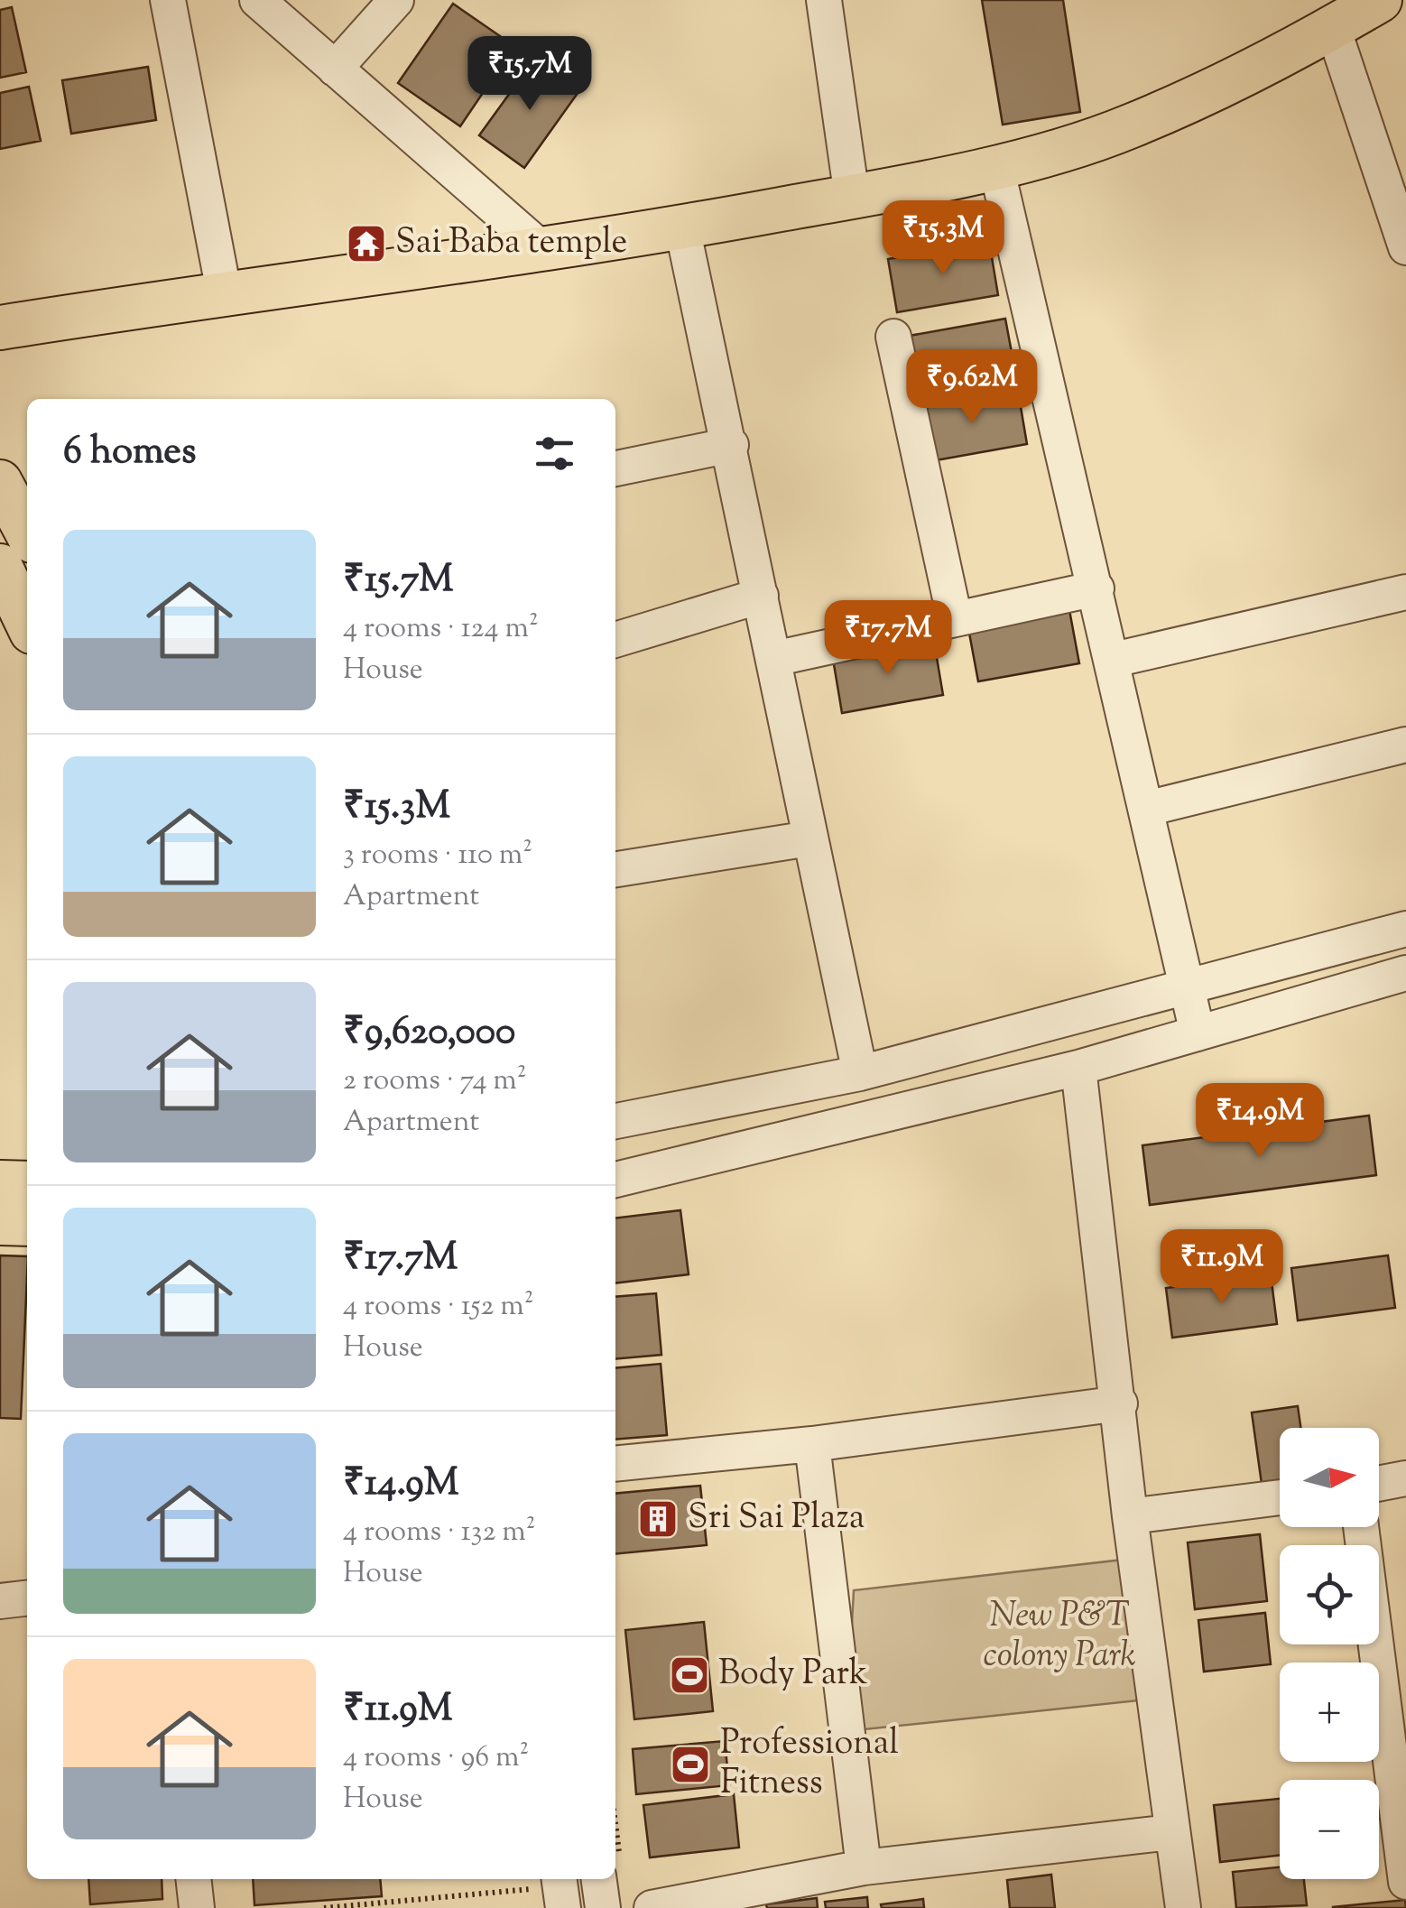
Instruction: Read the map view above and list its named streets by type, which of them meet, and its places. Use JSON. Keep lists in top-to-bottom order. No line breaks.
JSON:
{"parks":["New P&T colony Park"],"places":{"temple":["Sai Baba temple"],"building":["Sri Sai Plaza"],"sports":["Body Park","Professional Fitness"]},"north":"right","page":{"price":["₹15.7M","₹15.3M","₹9.62M","₹17.7M","₹14.9M","₹11.9M"],"heading":"6 homes","list":[{"name":"₹15.7M","note":"4 rooms · 124 m² · House"},{"name":"₹15.3M","note":"3 rooms · 110 m² · Apartment"},{"name":"₹9,620,000","note":"2 rooms · 74 m² · Apartment"},{"name":"₹17.7M","note":"4 rooms · 152 m² · House"},{"name":"₹14.9M","note":"4 rooms · 132 m² · House"},{"name":"₹11.9M","note":"4 rooms · 96 m² · House"}],"map_buttons":["+","−"]}}
